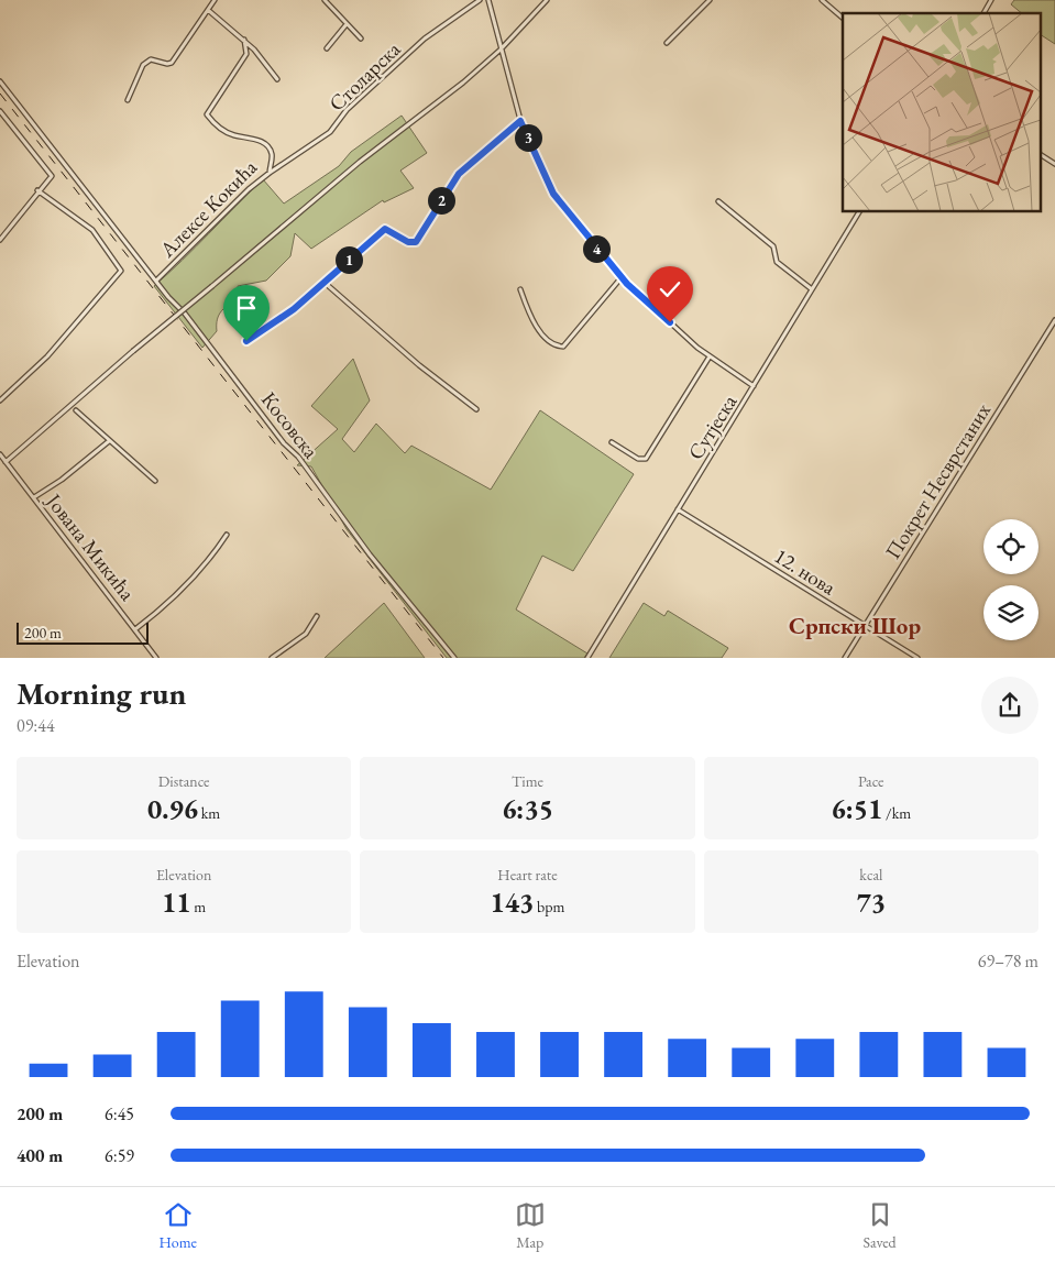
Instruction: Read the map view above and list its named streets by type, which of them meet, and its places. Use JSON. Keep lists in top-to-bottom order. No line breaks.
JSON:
{"streets":{"street":["Столарска","Алексе Кокића","Косовска","Сутјеска","Покрет Несврстаних","Јована Микића","12. нова"]},"crossings":[["Столарска","Алексе Кокића"],["Алексе Кокића","Косовска"],["Сутјеска","12. нова"],["Покрет Несврстаних","12. нова"]],"districts":["Српски Шор"],"scale_bar":"200 m","page":{"pins":["3","2","4","1"],"scale":"200 m","heading":["Morning run","09:44"],"stats":[["Distance","0.96 km"],["Time","6:35"],["Pace","6:51 /km"],["Elevation","11 m"],["Heart rate","143 bpm"],["kcal","73"]],"chart":["Elevation","69–78 m"],"list":[{"name":"200 m","note":"6:45"},{"name":"400 m","note":"6:59"}],"tabs":["Home","Map","Saved"]}}
